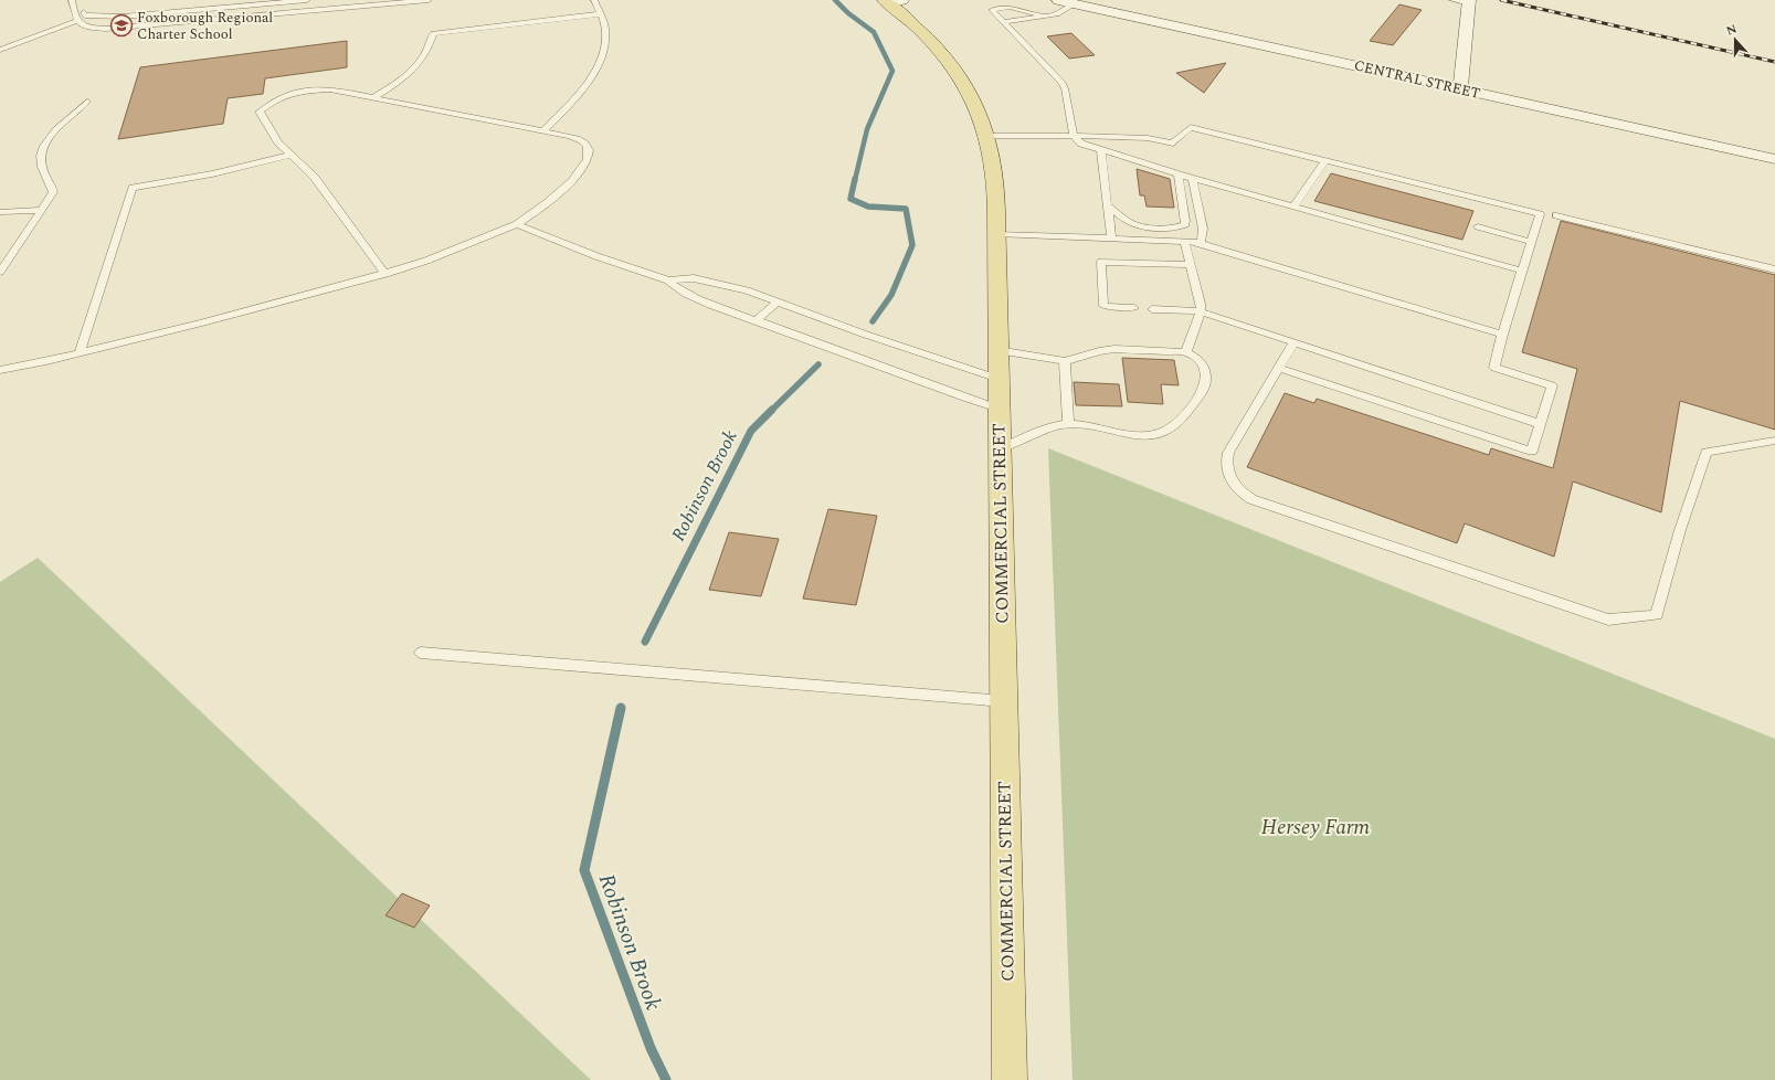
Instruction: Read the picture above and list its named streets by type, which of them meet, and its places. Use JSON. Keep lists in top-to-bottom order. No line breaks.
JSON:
{"streets":{"main road":["CENTRAL STREET","COMMERCIAL STREET"]},"water":["Robinson Brook"],"parks":["Hersey Farm"],"places":{"school or university":["Foxborough Regional Charter School"]},"north":"top"}
